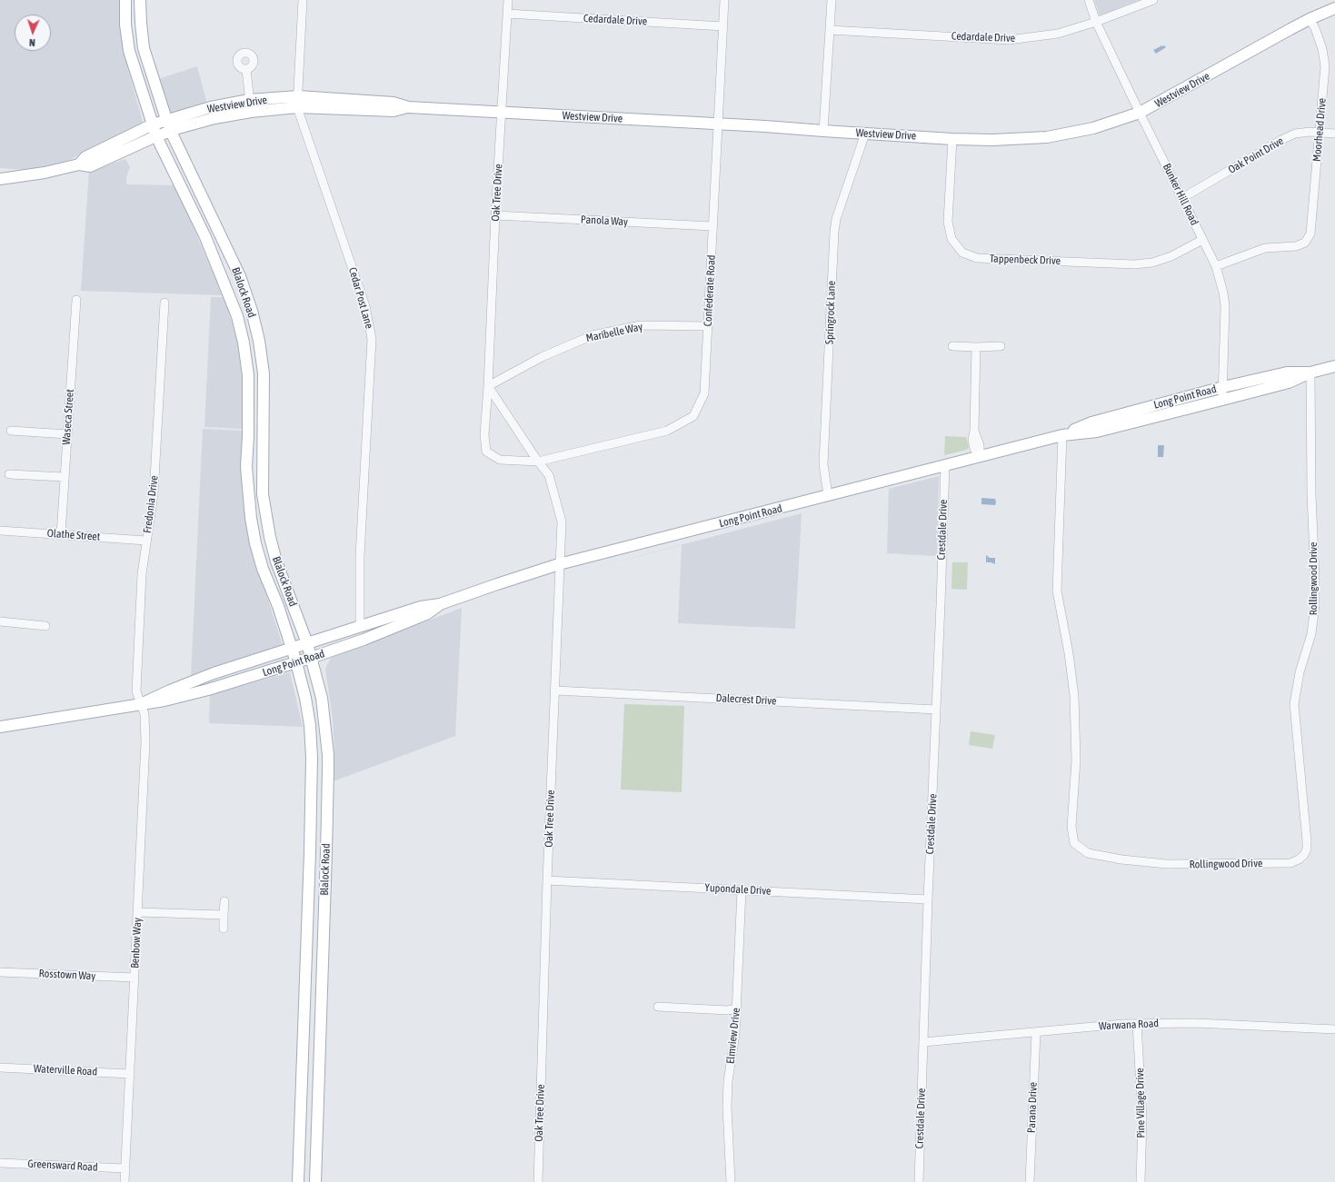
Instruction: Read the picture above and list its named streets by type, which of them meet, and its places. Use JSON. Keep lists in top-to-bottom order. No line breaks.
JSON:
{"streets":{"main road":["Westview Drive","Blalock Road","Long Point Road"],"street":["Cedardale Drive","Moorhead Drive","Oak Point Drive","Oak Tree Drive","Bunker Hill Road","Panola Way","Tappenbeck Drive","Confederate Road","Cedar Post Lane","Springrock Lane","Maribelle Way","Waseca Street","Fredonia Drive","Crestdale Drive","Olathe Street","Rollingwood Drive","Dalecrest Drive","Yupondale Drive","Benbow Way","Rosstown Way","Warwana Road","Elmview Drive","Waterville Road","Pine Village Drive","Parana Drive","Greensward Road"]},"crossings":[["Cedardale Drive","Oak Tree Drive"],["Cedardale Drive","Bunker Hill Road"],["Cedardale Drive","Confederate Road"],["Westview Drive","Moorhead Drive"],["Westview Drive","Oak Tree Drive"],["Westview Drive","Bunker Hill Road"],["Westview Drive","Tappenbeck Drive"],["Westview Drive","Confederate Road"],["Westview Drive","Blalock Road"],["Westview Drive","Cedar Post Lane"],["Westview Drive","Springrock Lane"],["Moorhead Drive","Oak Point Drive"],["Moorhead Drive","Bunker Hill Road"],["Oak Point Drive","Bunker Hill Road"],["Oak Tree Drive","Panola Way"],["Oak Tree Drive","Confederate Road"],["Oak Tree Drive","Maribelle Way"],["Oak Tree Drive","Long Point Road"],["Oak Tree Drive","Dalecrest Drive"],["Oak Tree Drive","Yupondale Drive"],["Bunker Hill Road","Tappenbeck Drive"],["Bunker Hill Road","Long Point Road"],["Panola Way","Confederate Road"],["Confederate Road","Maribelle Way"],["Blalock Road","Long Point Road"],["Cedar Post Lane","Long Point Road"],["Springrock Lane","Long Point Road"],["Long Point Road","Fredonia Drive"],["Long Point Road","Crestdale Drive"],["Long Point Road","Rollingwood Drive"],["Long Point Road","Benbow Way"],["Waseca Street","Olathe Street"],["Fredonia Drive","Olathe Street"],["Fredonia Drive","Benbow Way"],["Crestdale Drive","Dalecrest Drive"],["Crestdale Drive","Yupondale Drive"],["Crestdale Drive","Warwana Road"],["Yupondale Drive","Elmview Drive"],["Benbow Way","Rosstown Way"],["Benbow Way","Waterville Road"],["Benbow Way","Greensward Road"],["Warwana Road","Pine Village Drive"],["Warwana Road","Parana Drive"]],"north":"bottom"}
